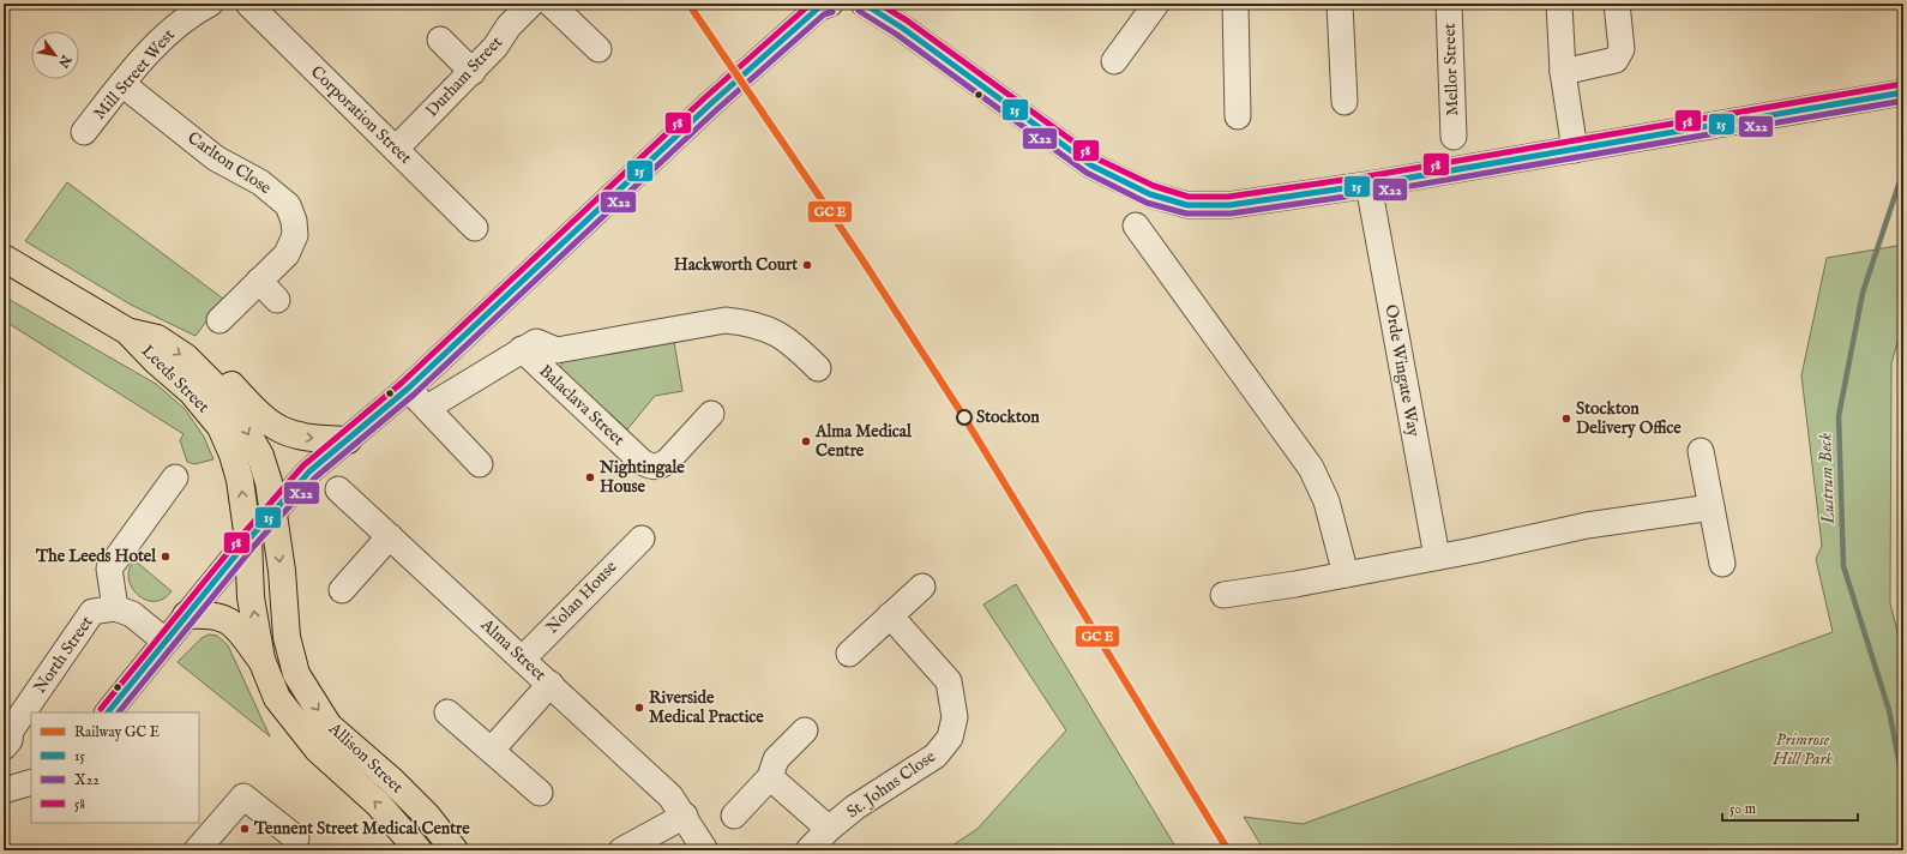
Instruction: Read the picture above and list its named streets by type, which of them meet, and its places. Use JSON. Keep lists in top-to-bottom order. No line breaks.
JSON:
{"streets":{"main road":["Leeds Street","Allison Street"],"street":["Mellor Street","Mill Street West","Durham Street","Corporation Street","Carlton Close","Orde Wingate Way","Balaclava Street","Nolan House","Alma Street","North Street","St. Johns Close"]},"crossings":[["Mill Street West","Carlton Close"],["Durham Street","Corporation Street"],["Leeds Street","Allison Street"],["Nolan House","Alma Street"]],"water":["Lustrum Beck"],"parks":["Primrose Hill Park"],"places":["Hackworth Court","Stockton","Stockton Delivery Office","Alma Medical Centre","Nightingale House","The Leeds Hotel","Riverside Medical Practice","Tennent Street Medical Centre"],"lines":["transit line 15","transit line 58","transit line X22"],"legend":["Railway GC E","15","X22","58"],"scale_bar":"50 m","north":"bottom right"}
